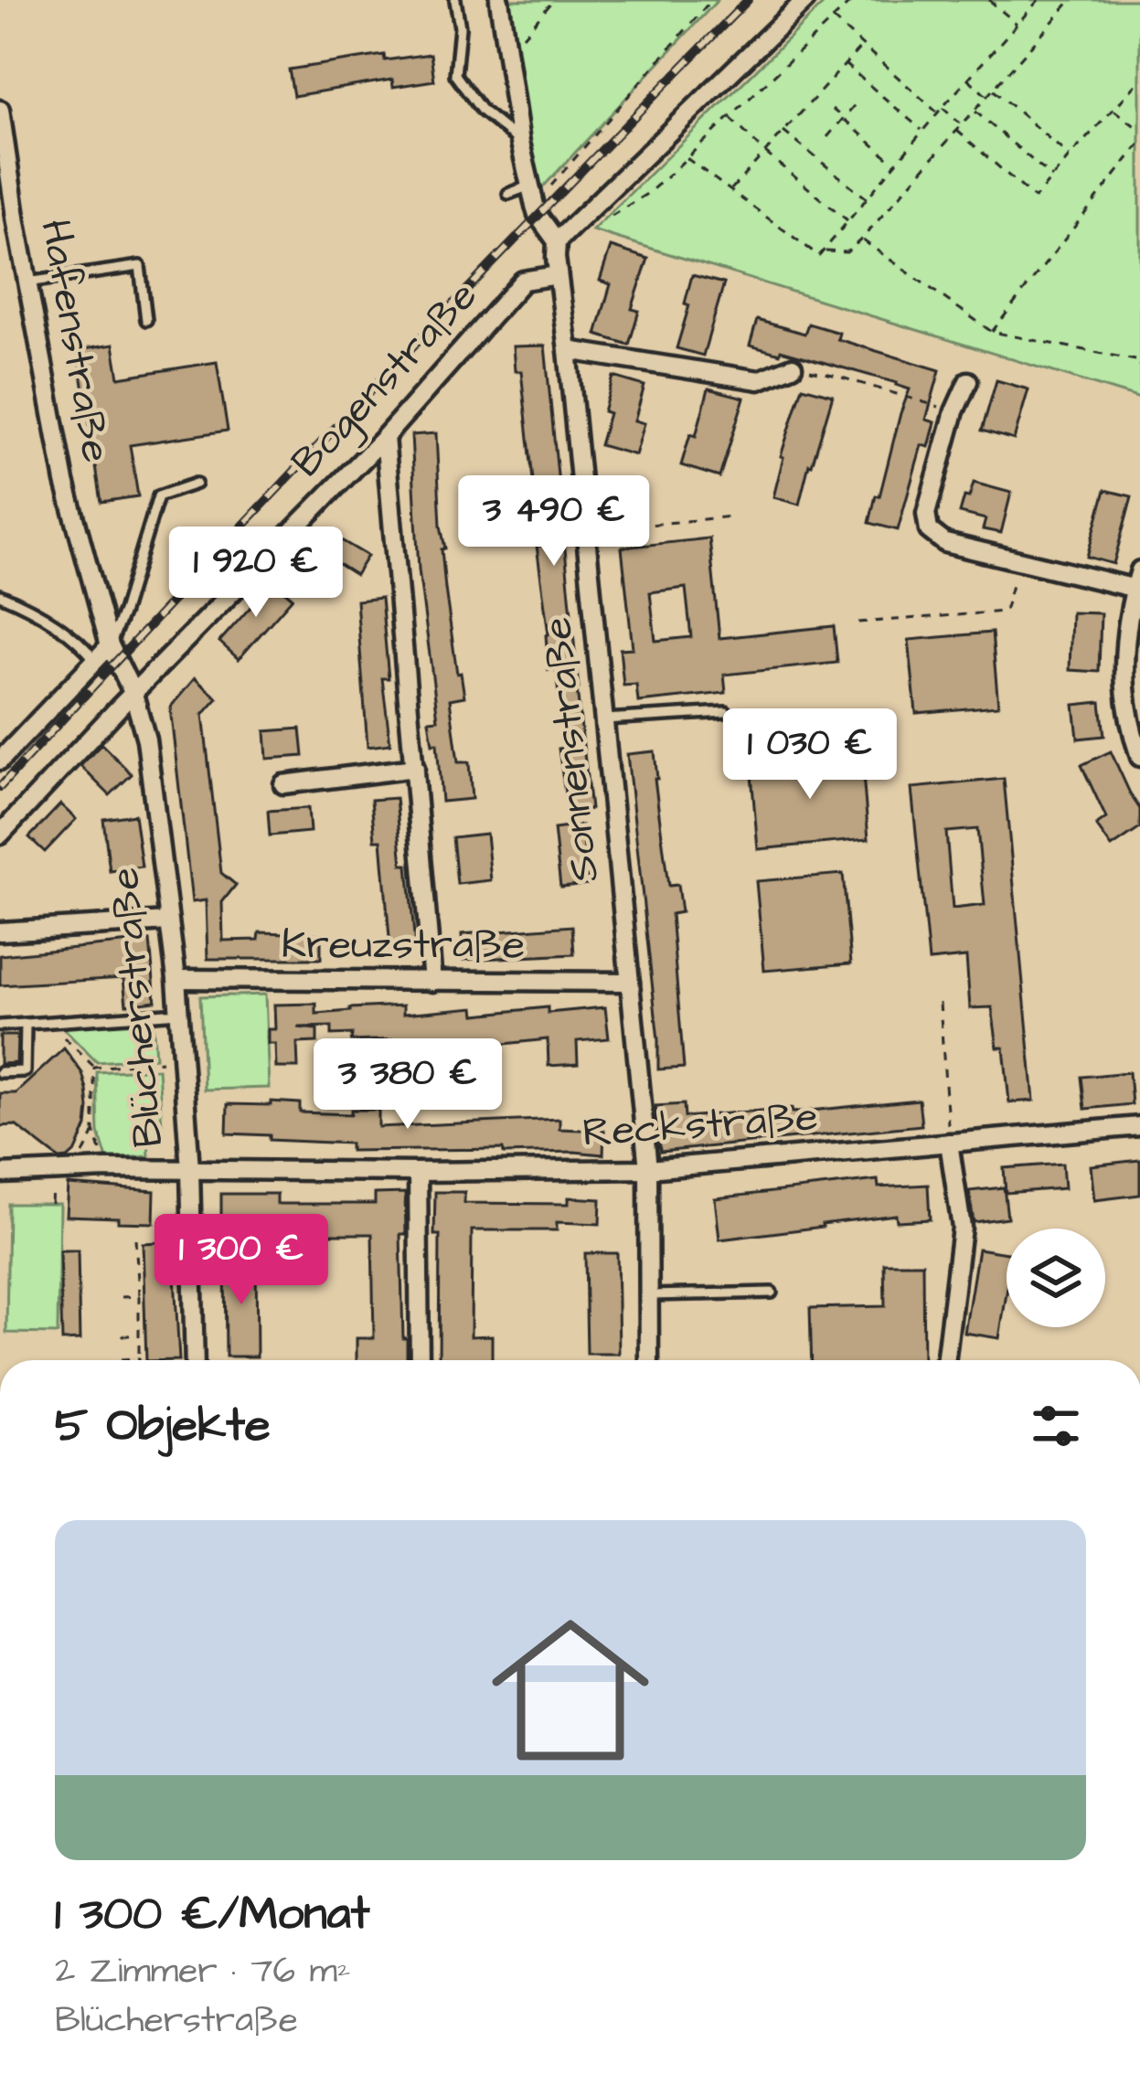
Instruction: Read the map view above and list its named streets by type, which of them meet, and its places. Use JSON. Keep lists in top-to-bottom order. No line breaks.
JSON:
{"streets":{"street":["Hafenstraße","Bogenstraße","Sonnenstraße","Kreuzstraße","Blücherstraße","Reckstraße"]},"crossings":[["Hafenstraße","Blücherstraße"],["Bogenstraße","Sonnenstraße"],["Bogenstraße","Blücherstraße"],["Sonnenstraße","Kreuzstraße"],["Sonnenstraße","Reckstraße"],["Kreuzstraße","Blücherstraße"],["Blücherstraße","Reckstraße"]],"page":{"price":["3 490 €","1 920 €","1 030 €","3 380 €","1 300 €"],"heading":"5 Objekte","list":[{"name":"1 300 €/Monat","note":"2 Zimmer · 76 m² · Blücherstraße"}]}}
